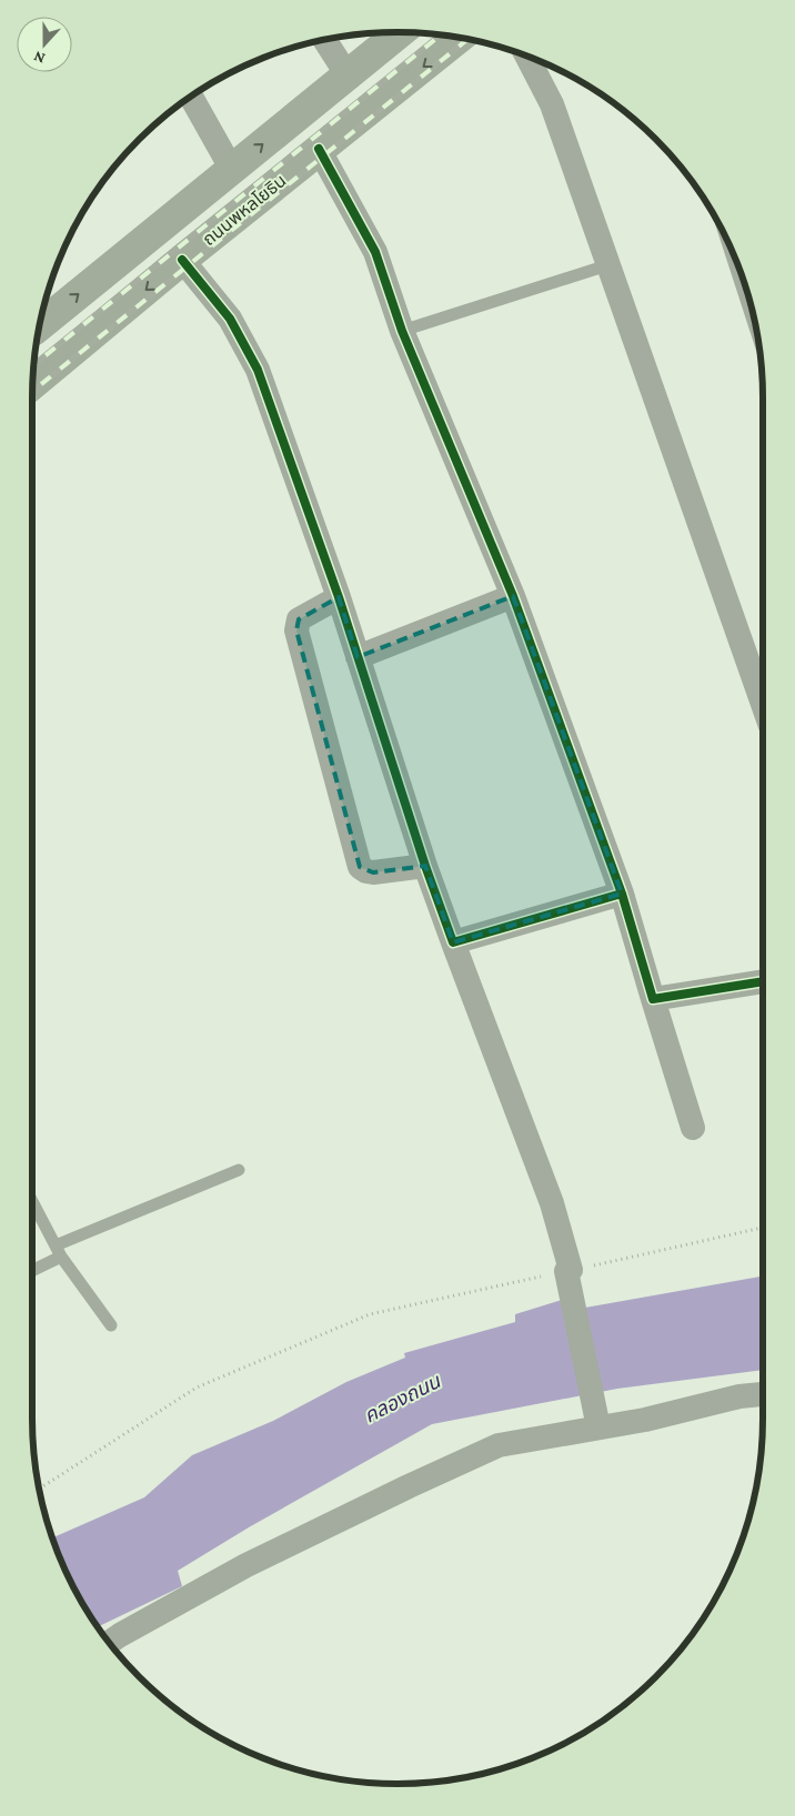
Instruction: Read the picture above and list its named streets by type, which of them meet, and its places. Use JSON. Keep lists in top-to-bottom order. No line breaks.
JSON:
{"streets":{"main road":["ถนนพหลโยธิน"]},"water":["คลองถนน"],"north":"bottom"}
